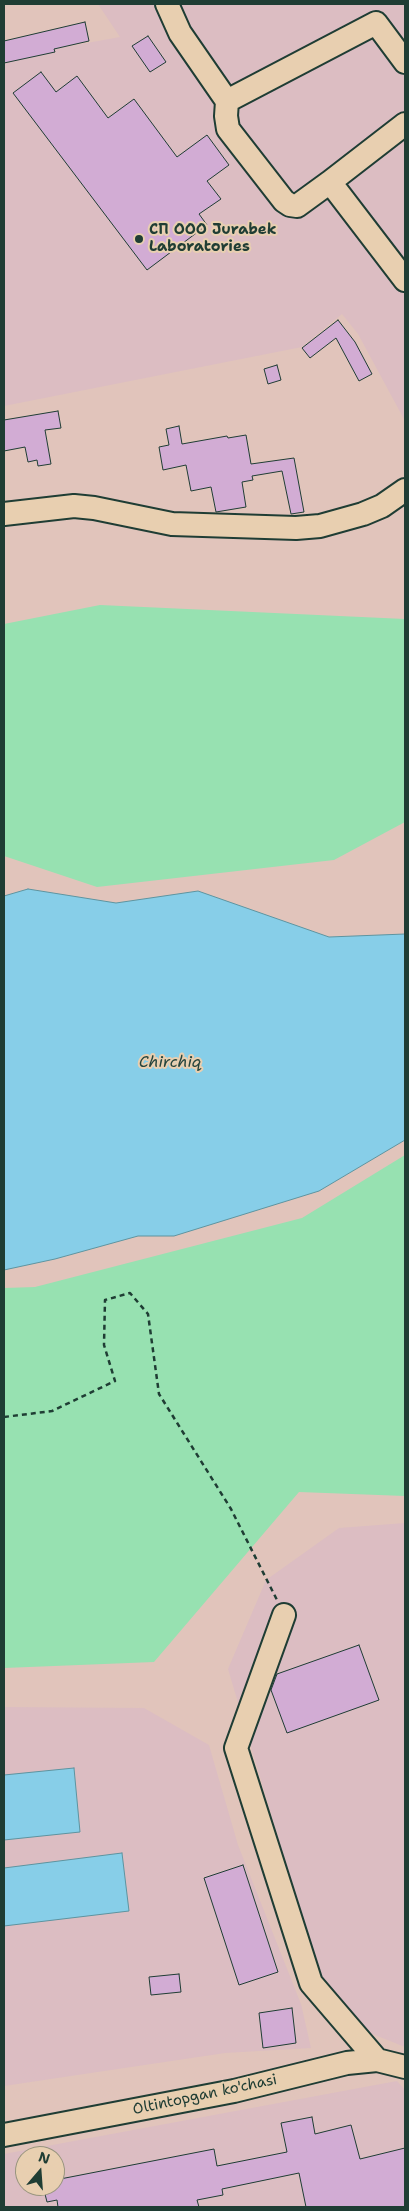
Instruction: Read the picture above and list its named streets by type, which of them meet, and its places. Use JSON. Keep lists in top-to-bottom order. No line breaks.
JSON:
{"streets":{"street":["Oltintopgan ko'chasi"]},"water":["Chirchiq"],"places":["СП ООО Jurabek Laboratories"],"north":"top"}
